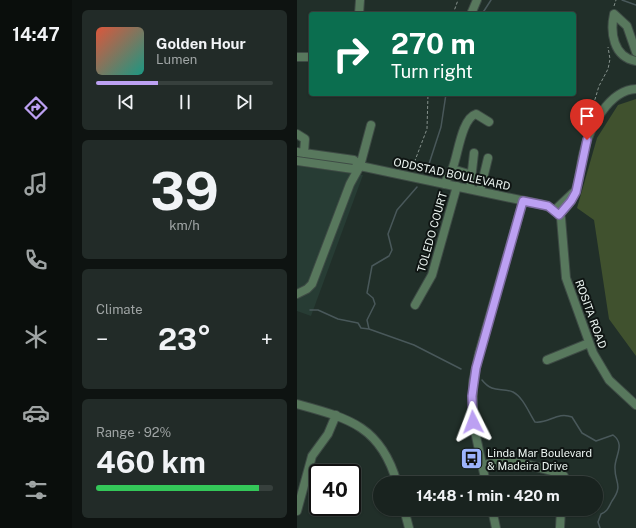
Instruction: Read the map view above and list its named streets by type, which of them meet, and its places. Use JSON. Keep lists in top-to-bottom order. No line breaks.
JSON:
{"streets":{"street":["ODDSTAD BOULEVARD","TOLEDO COURT","ROSITA ROAD"]},"crossings":[["ODDSTAD BOULEVARD","TOLEDO COURT"],["ODDSTAD BOULEVARD","ROSITA ROAD"]],"places":{"bus stop":["Linda Mar Boulevard & Madeira Drive"]},"page":{"tabs":"14:47","turn":["270 m","Turn right"],"song":["Golden Hour","Lumen"],"tile":[["39","km/h"],"Climate",["Range · 92%","460 km"]],"heat":["−","23°","+"],"limit":"40","trip":"14:48 · 1 min · 420 m"}}
